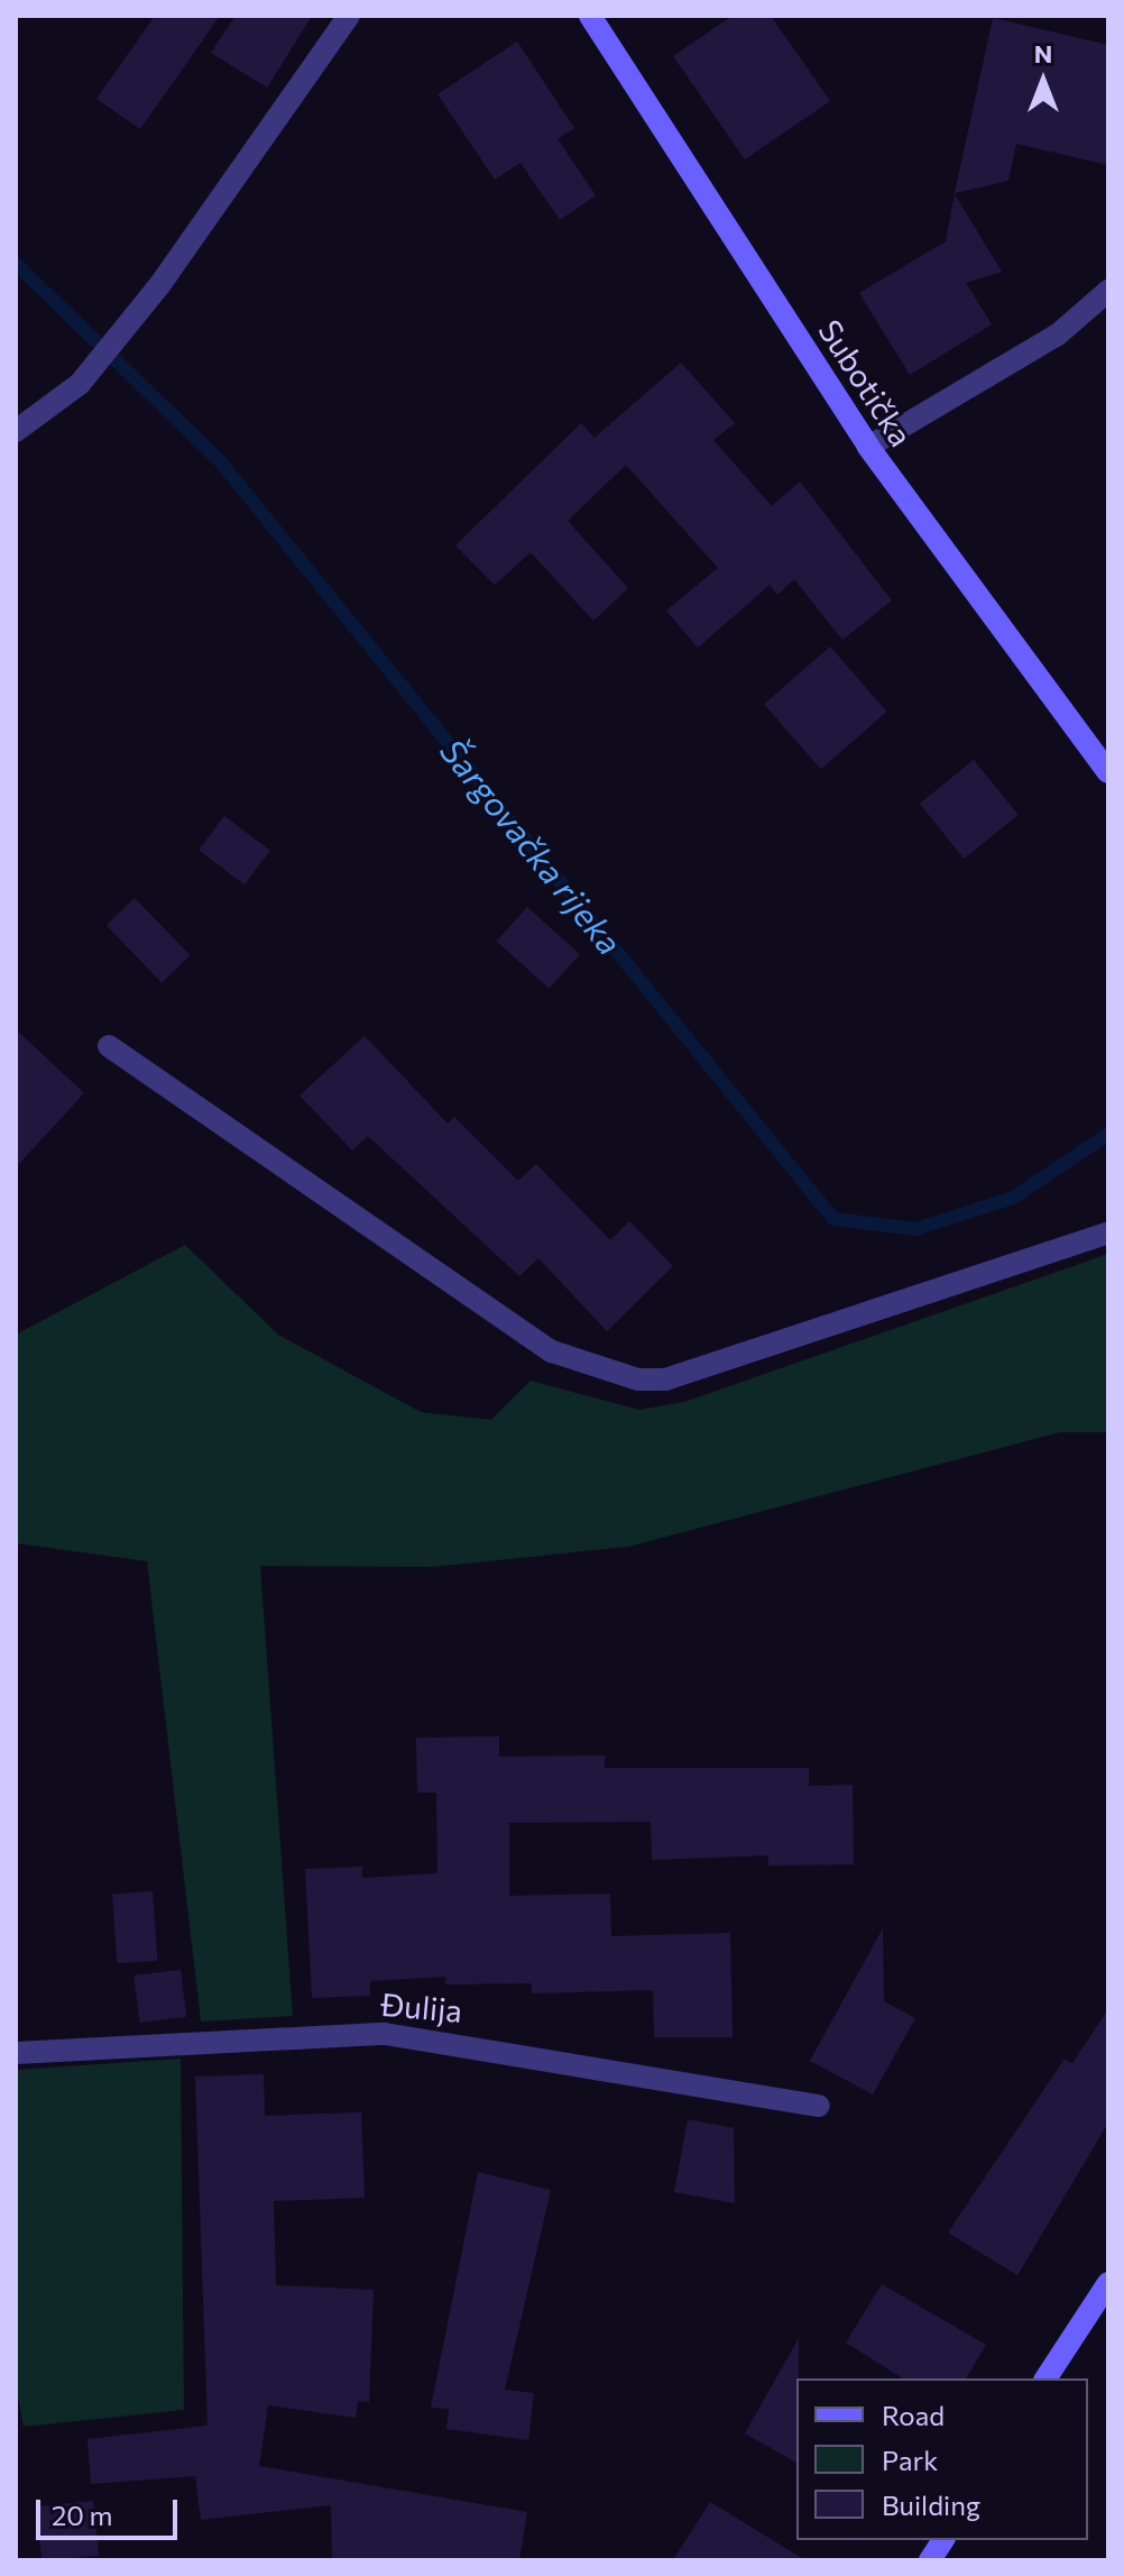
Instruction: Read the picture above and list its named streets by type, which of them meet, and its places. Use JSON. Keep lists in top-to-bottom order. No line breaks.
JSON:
{"streets":{"street":["Subotička","Đulija"]},"water":["Šargovačka rijeka"],"legend":["Road","Park","Building"],"scale_bar":"20 m","north":"top"}
